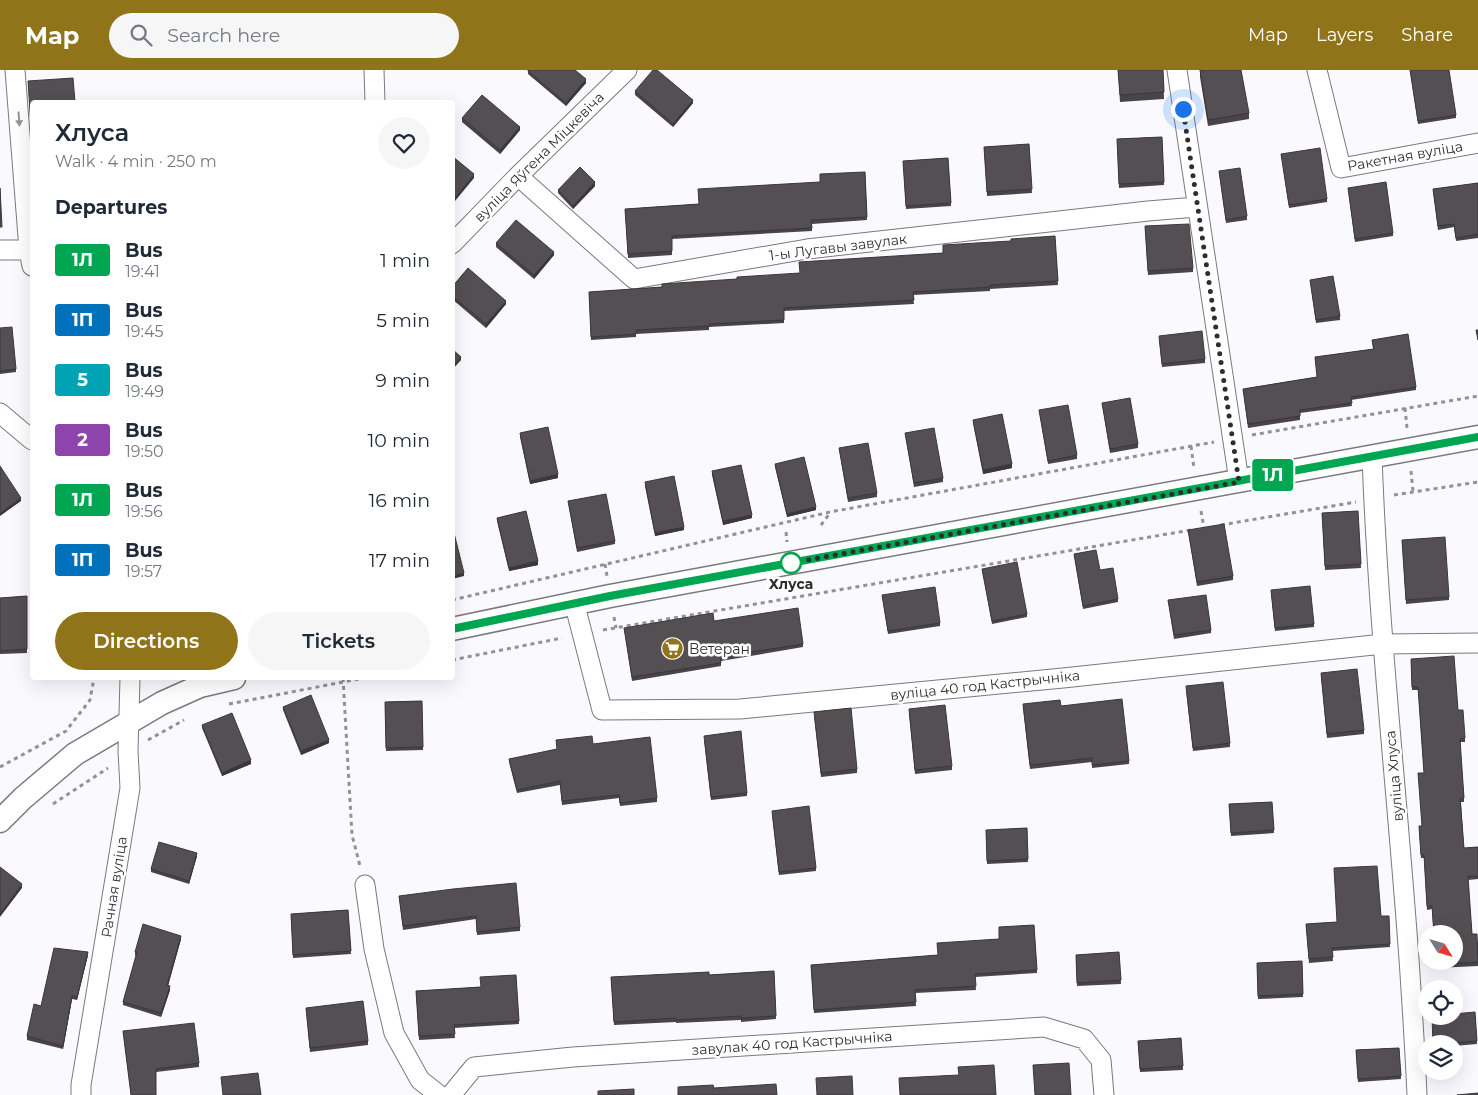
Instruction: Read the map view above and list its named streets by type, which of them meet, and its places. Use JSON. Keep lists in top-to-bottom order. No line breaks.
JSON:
{"streets":{"street":["Ракетная вуліца","вуліца Яўгена Міцкевіча","1-ы Лугавы завулак","вуліца 40 год Кастрычніка","вуліца Хлуса","Рачная вуліца","завулак 40 год Кастрычніка"]},"crossings":[["вуліца Яўгена Міцкевіча","1-ы Лугавы завулак"],["вуліца 40 год Кастрычніка","вуліца Хлуса"]],"places":{"other":["Хлуса"],"supermarket":["Ветеран"]},"lines":["bus line 1Л"],"north":"bottom right","page":{"header":"Map","search":"Search here","nav":["Map","Layers","Share"],"on_map":"1Л","heading":[["Хлуса","Walk · 4 min · 250 m"],"Departures"],"list":[{"mark":"1Л","name":"Bus","note":"19:41","value":"1 min"},{"mark":"1П","name":"Bus","note":"19:45","value":"5 min"},{"mark":"5","name":"Bus","note":"19:49","value":"9 min"},{"mark":"2","name":"Bus","note":"19:50","value":"10 min"},{"mark":"1Л","name":"Bus","note":"19:56","value":"16 min"},{"mark":"1П","name":"Bus","note":"19:57","value":"17 min"}],"buttons":["Directions","Tickets"]}}
